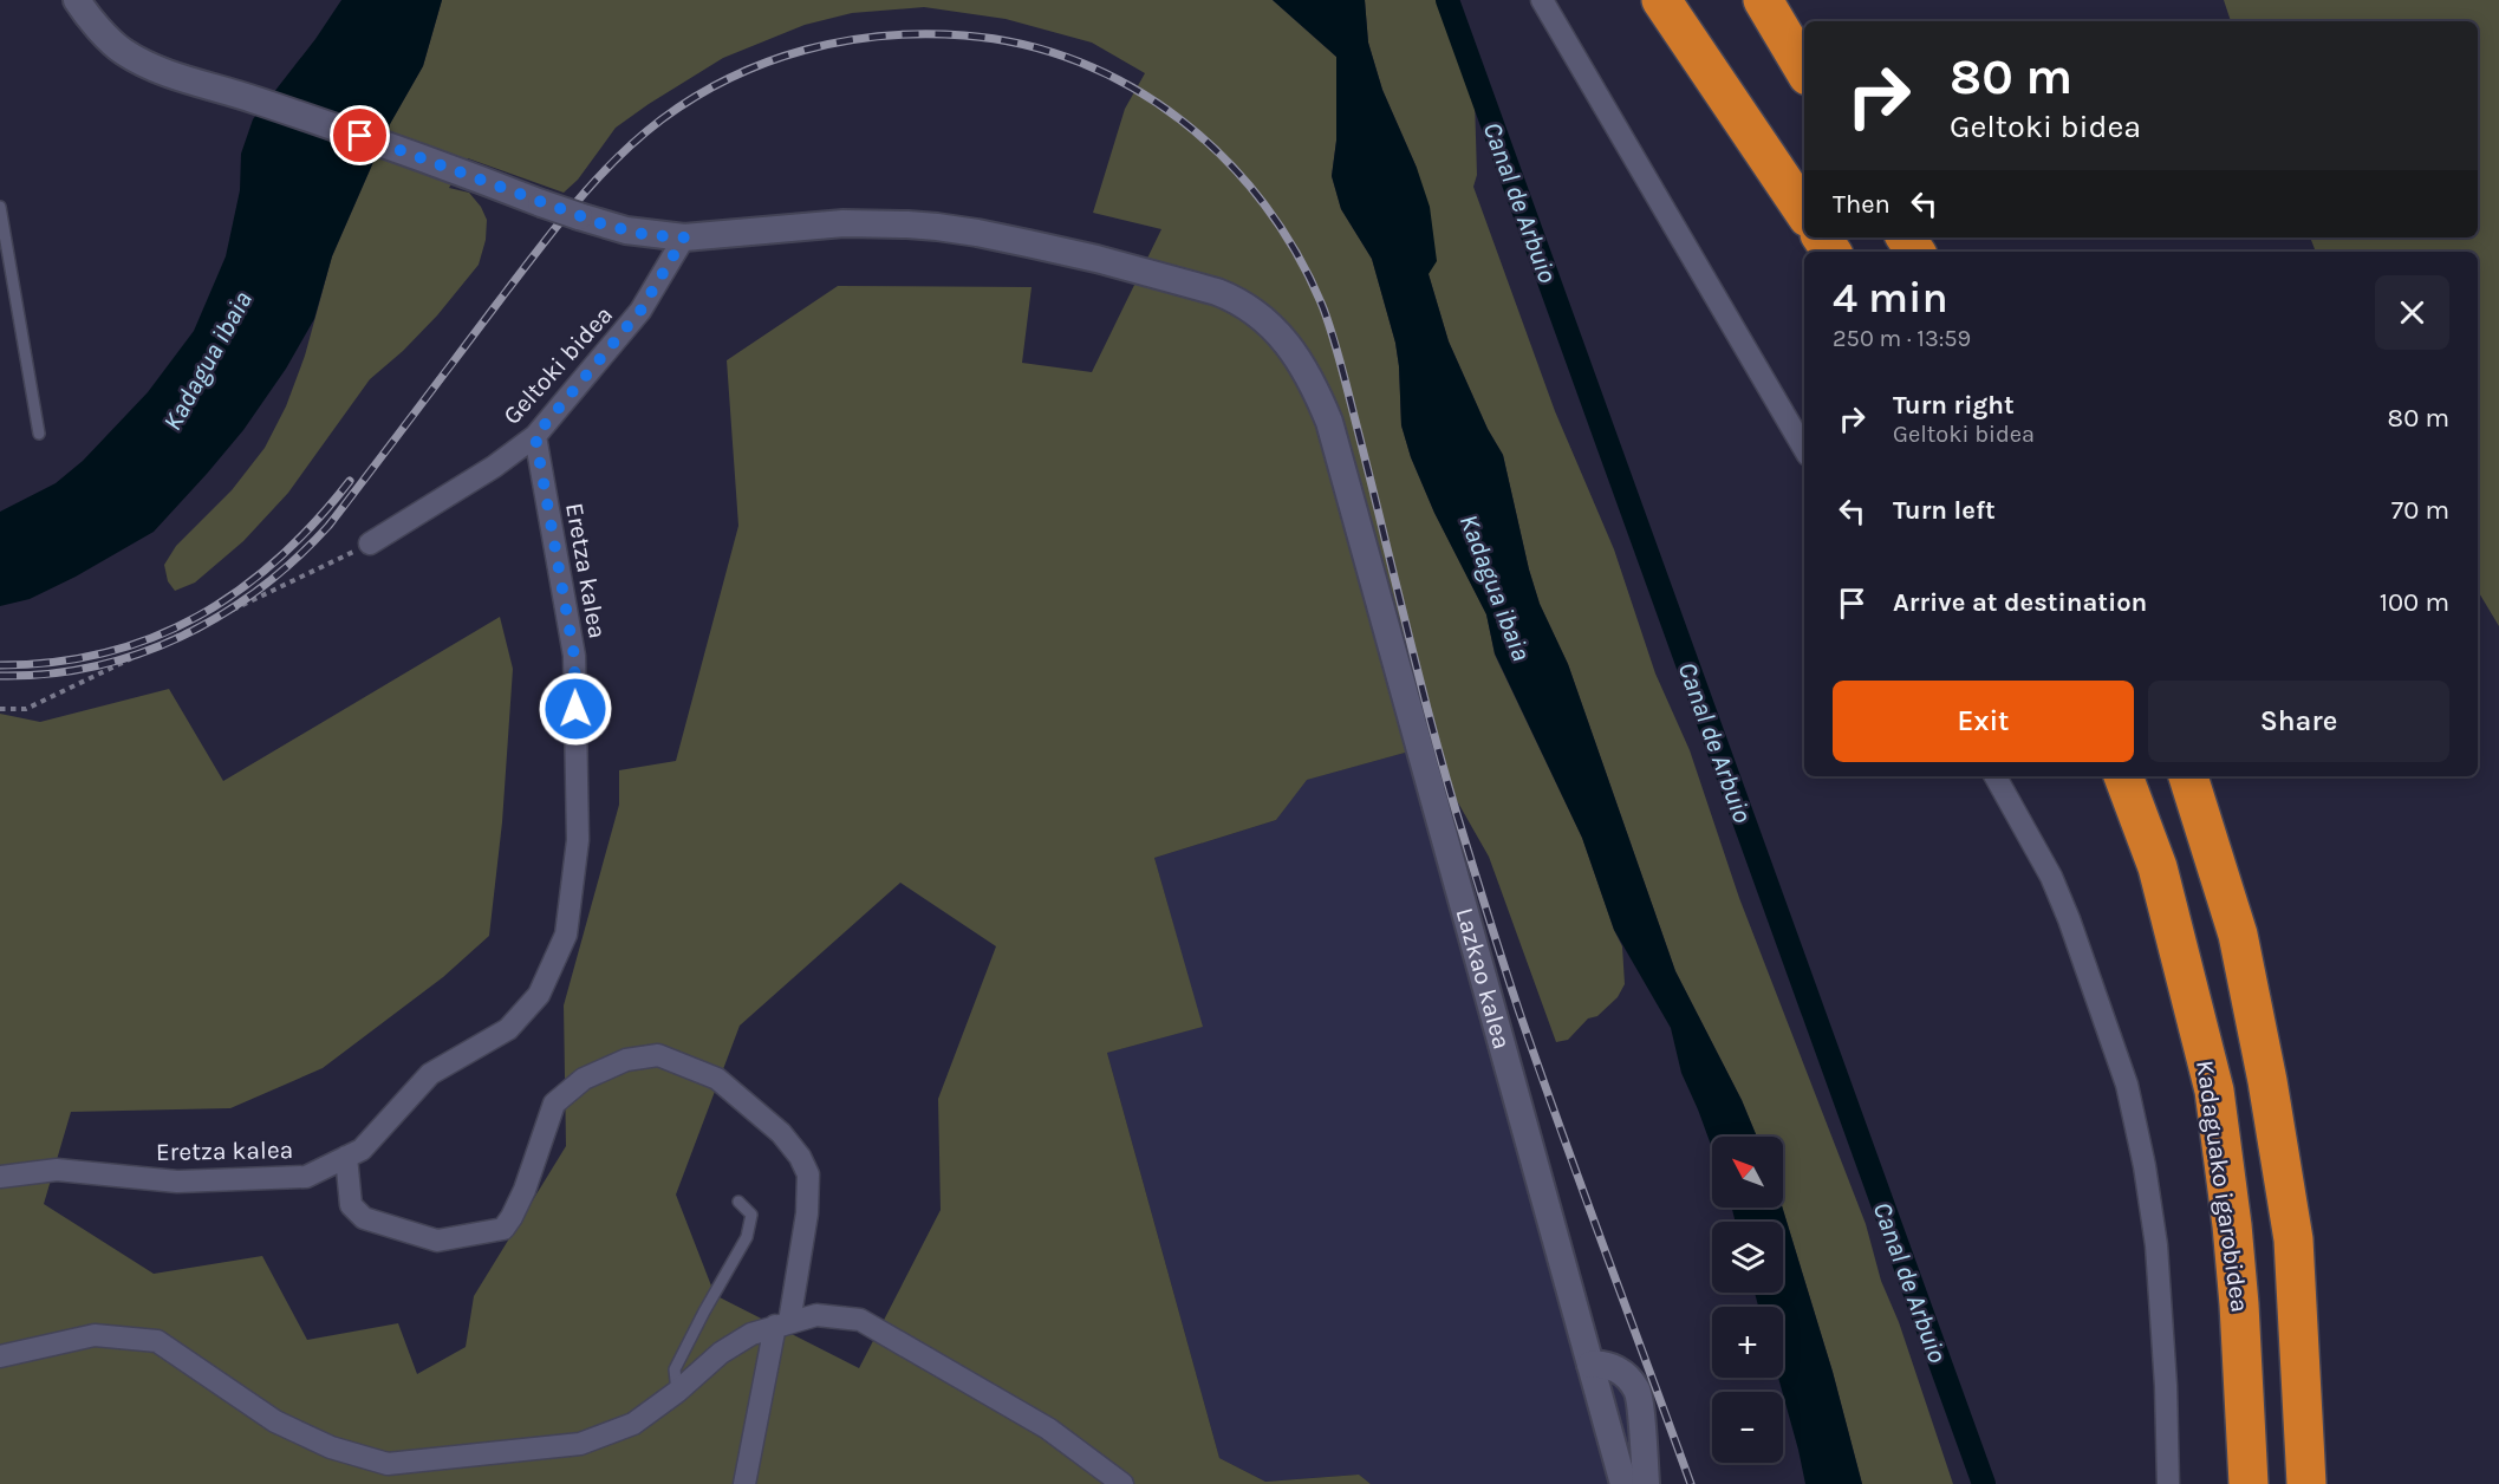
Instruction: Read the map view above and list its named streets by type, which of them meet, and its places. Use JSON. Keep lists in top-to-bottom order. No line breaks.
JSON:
{"streets":{"highway":["Kadaguako igarobidea"],"street":["Geltoki bidea","Eretza kalea","Lazkao kalea"]},"crossings":[["Geltoki bidea","Eretza kalea"],["Geltoki bidea","Lazkao kalea"]],"water":["Canal de Arbuio","Kadagua ibaia"],"north":"top left","page":{"turn":["80 m","Geltoki bidea"],"then":"Then","heading":["4 min","250 m · 13:59"],"list":[{"name":"Turn right","note":"Geltoki bidea","value":"80 m"},{"name":"Turn left","value":"70 m"},{"name":"Arrive at destination","value":"100 m"}],"buttons":["Exit","Share"],"map_buttons":["+","−"]}}
